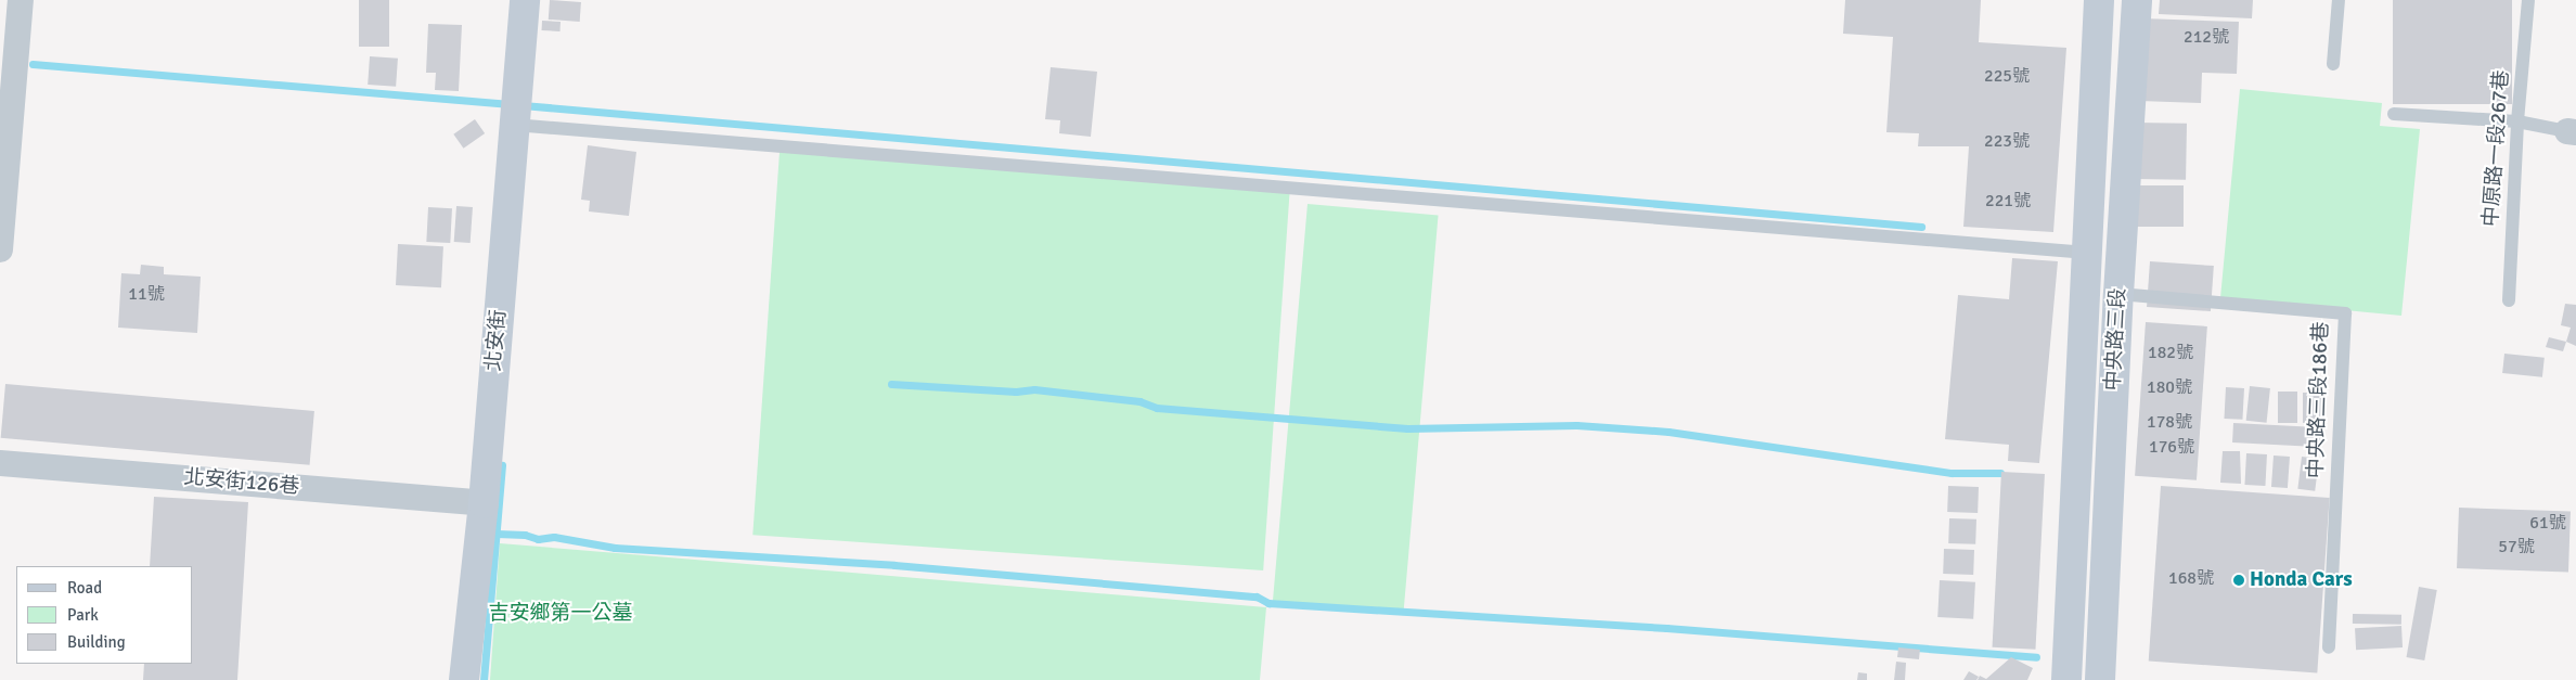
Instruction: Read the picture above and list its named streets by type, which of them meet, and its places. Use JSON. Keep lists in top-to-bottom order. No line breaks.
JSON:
{"streets":{"street":["中央路三段","北安街","北安街126巷"],"lane":["中原路一段267巷","中央路三段186巷"]},"crossings":[["中央路三段","中央路三段186巷"],["北安街","北安街126巷"]],"parks":["吉安鄉第一公墓"],"places":["Honda Cars"],"house_numbers":["212號","225號","223號","221號","11號","182號","180號","178號","176號","61號","57號","168號"],"legend":["Road","Park","Building"]}
